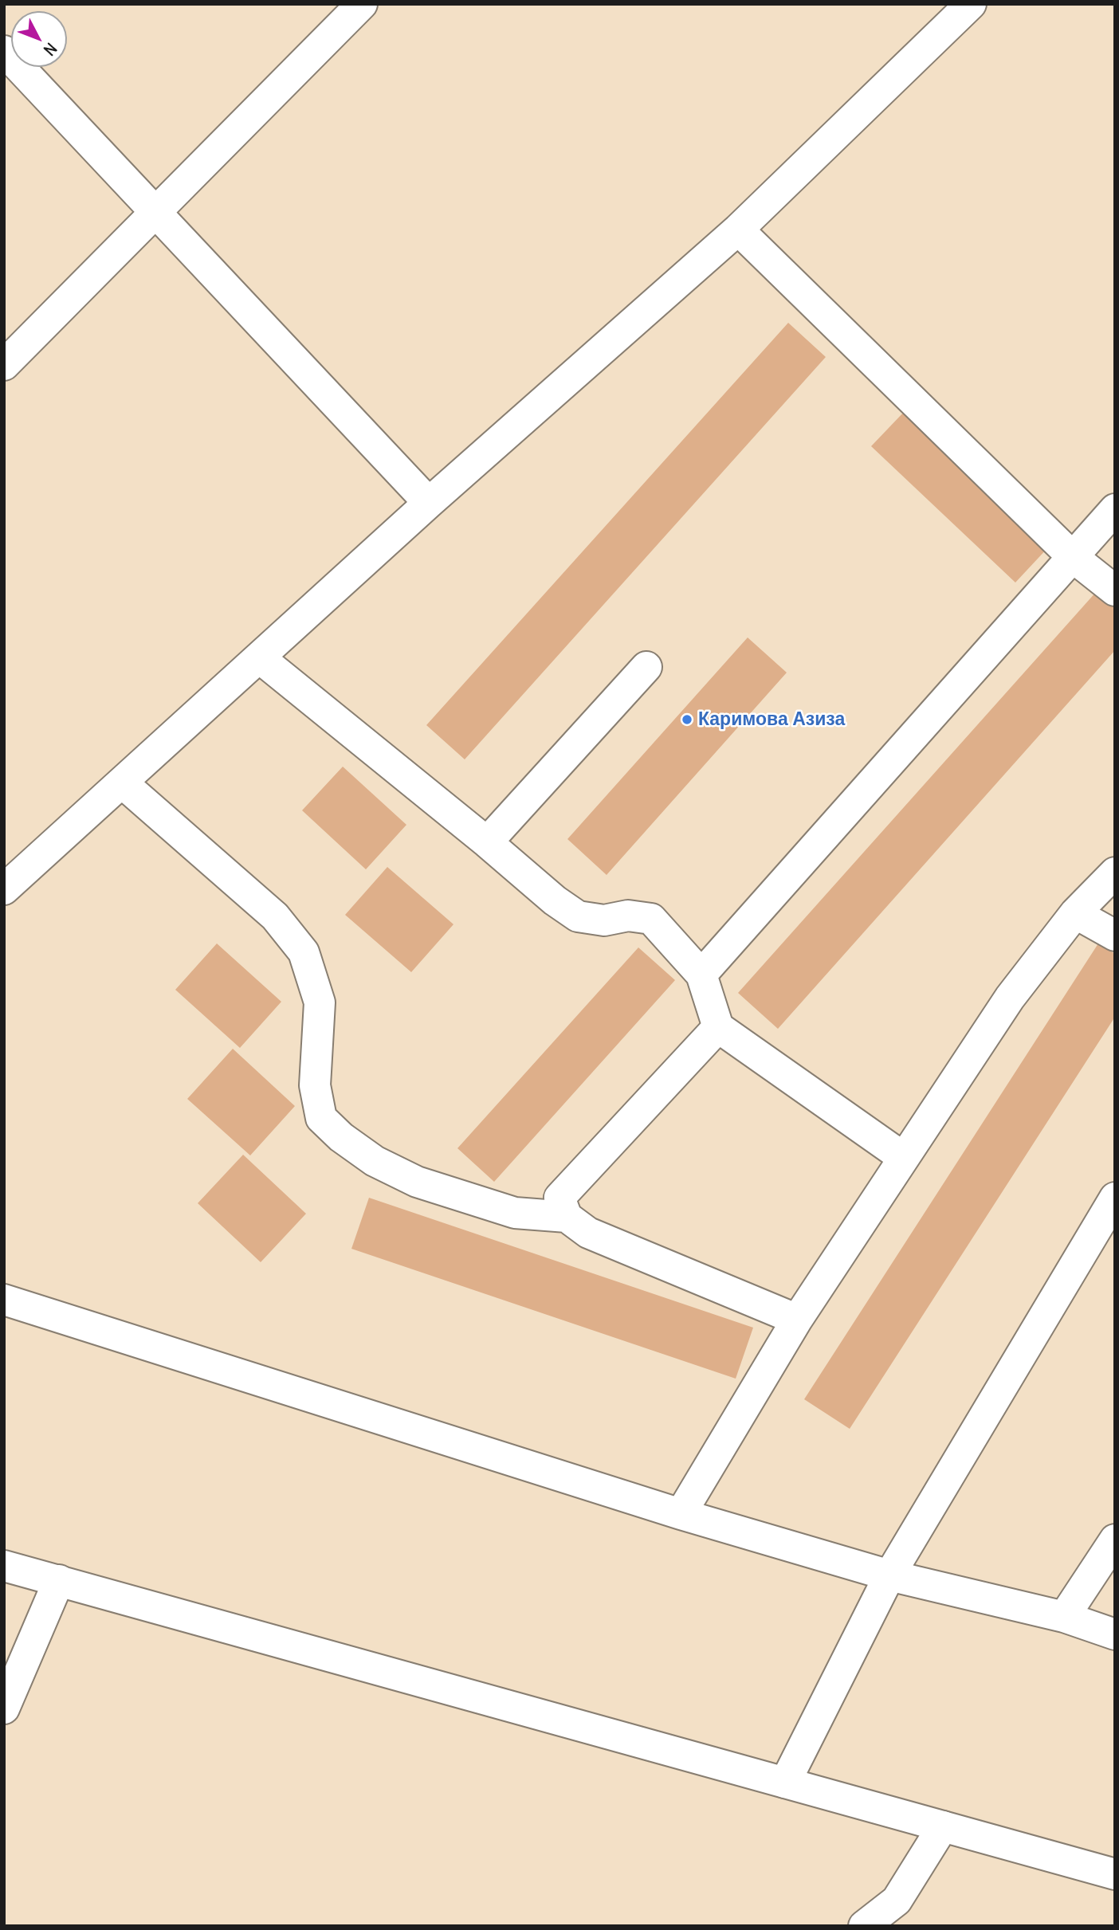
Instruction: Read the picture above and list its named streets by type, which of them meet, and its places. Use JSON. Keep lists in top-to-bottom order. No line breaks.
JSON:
{"places":["Каримова Азиза"],"north":"bottom right"}
